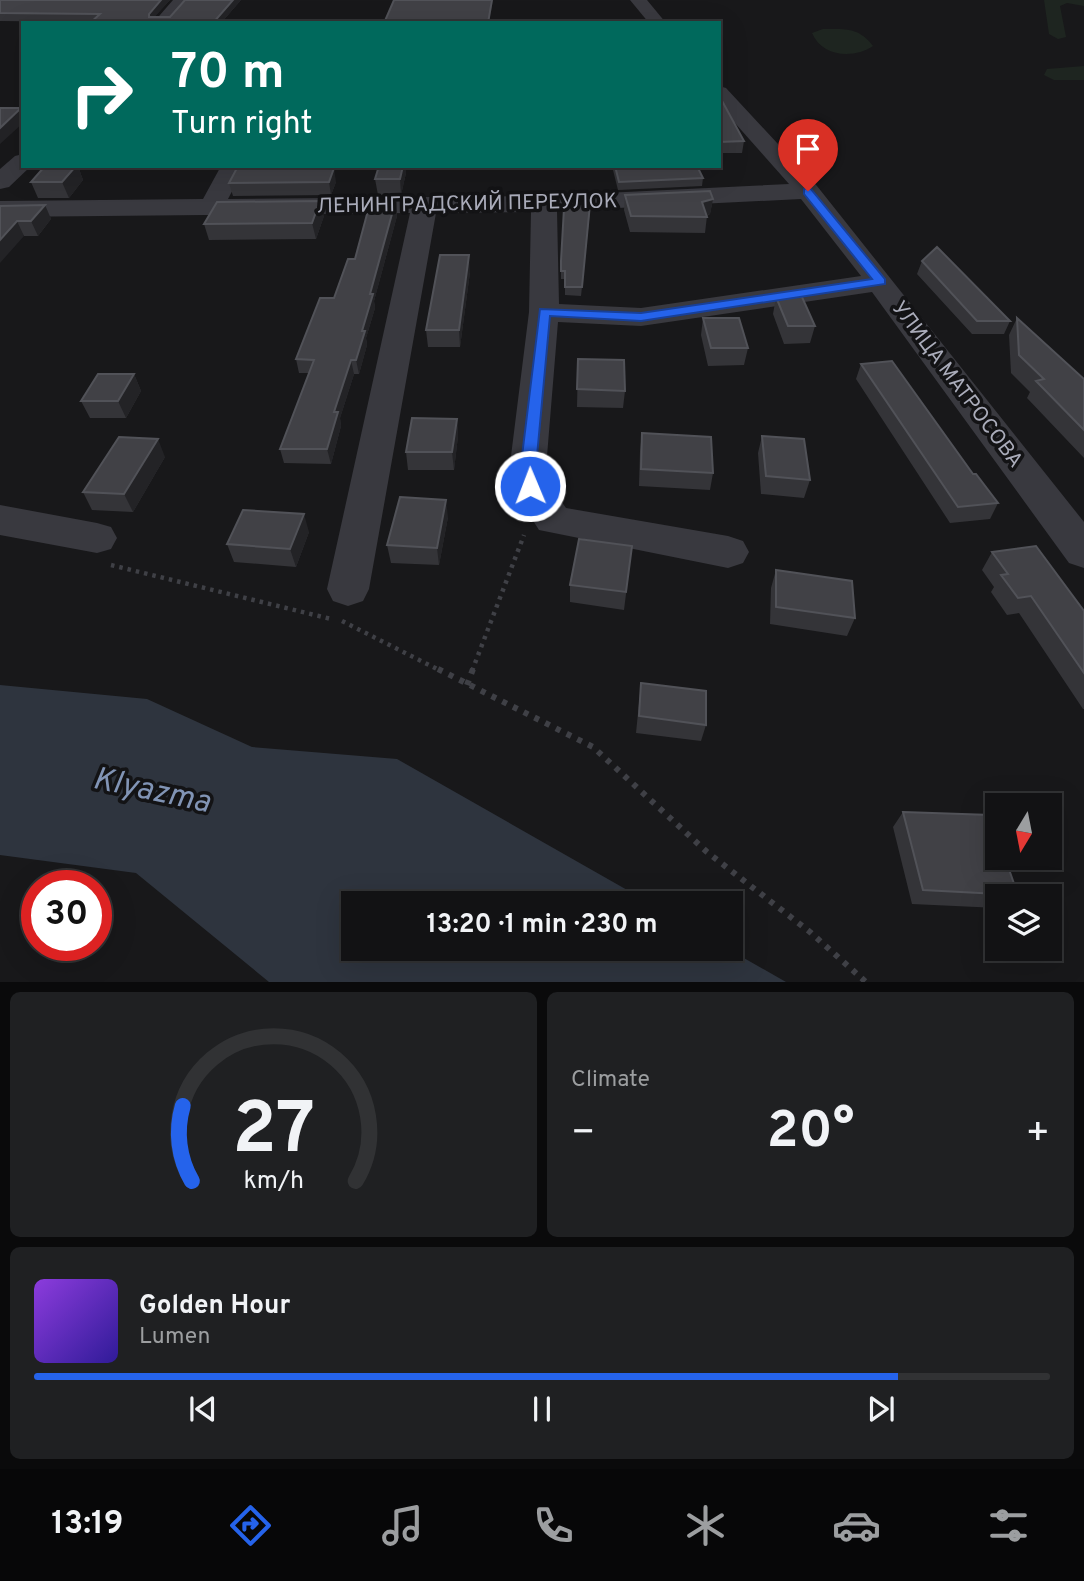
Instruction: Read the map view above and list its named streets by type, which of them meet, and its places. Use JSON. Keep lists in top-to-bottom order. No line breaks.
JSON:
{"streets":{"street":["ЛЕНИНГРАДСКИЙ ПЕРЕУЛОК","УЛИЦА МАТРОСОВА"]},"crossings":[["ЛЕНИНГРАДСКИЙ ПЕРЕУЛОК","УЛИЦА МАТРОСОВА"]],"water":["Klyazma"],"north":"bottom","page":{"turn":["70 m","Turn right"],"limit":"30","trip":"13:20 · 1 min · 230 m","tile":"Climate","heat":["−","20°","+"],"song":["Golden Hour","Lumen"],"tabs":"13:19","gauge":["27","km/h"]}}
